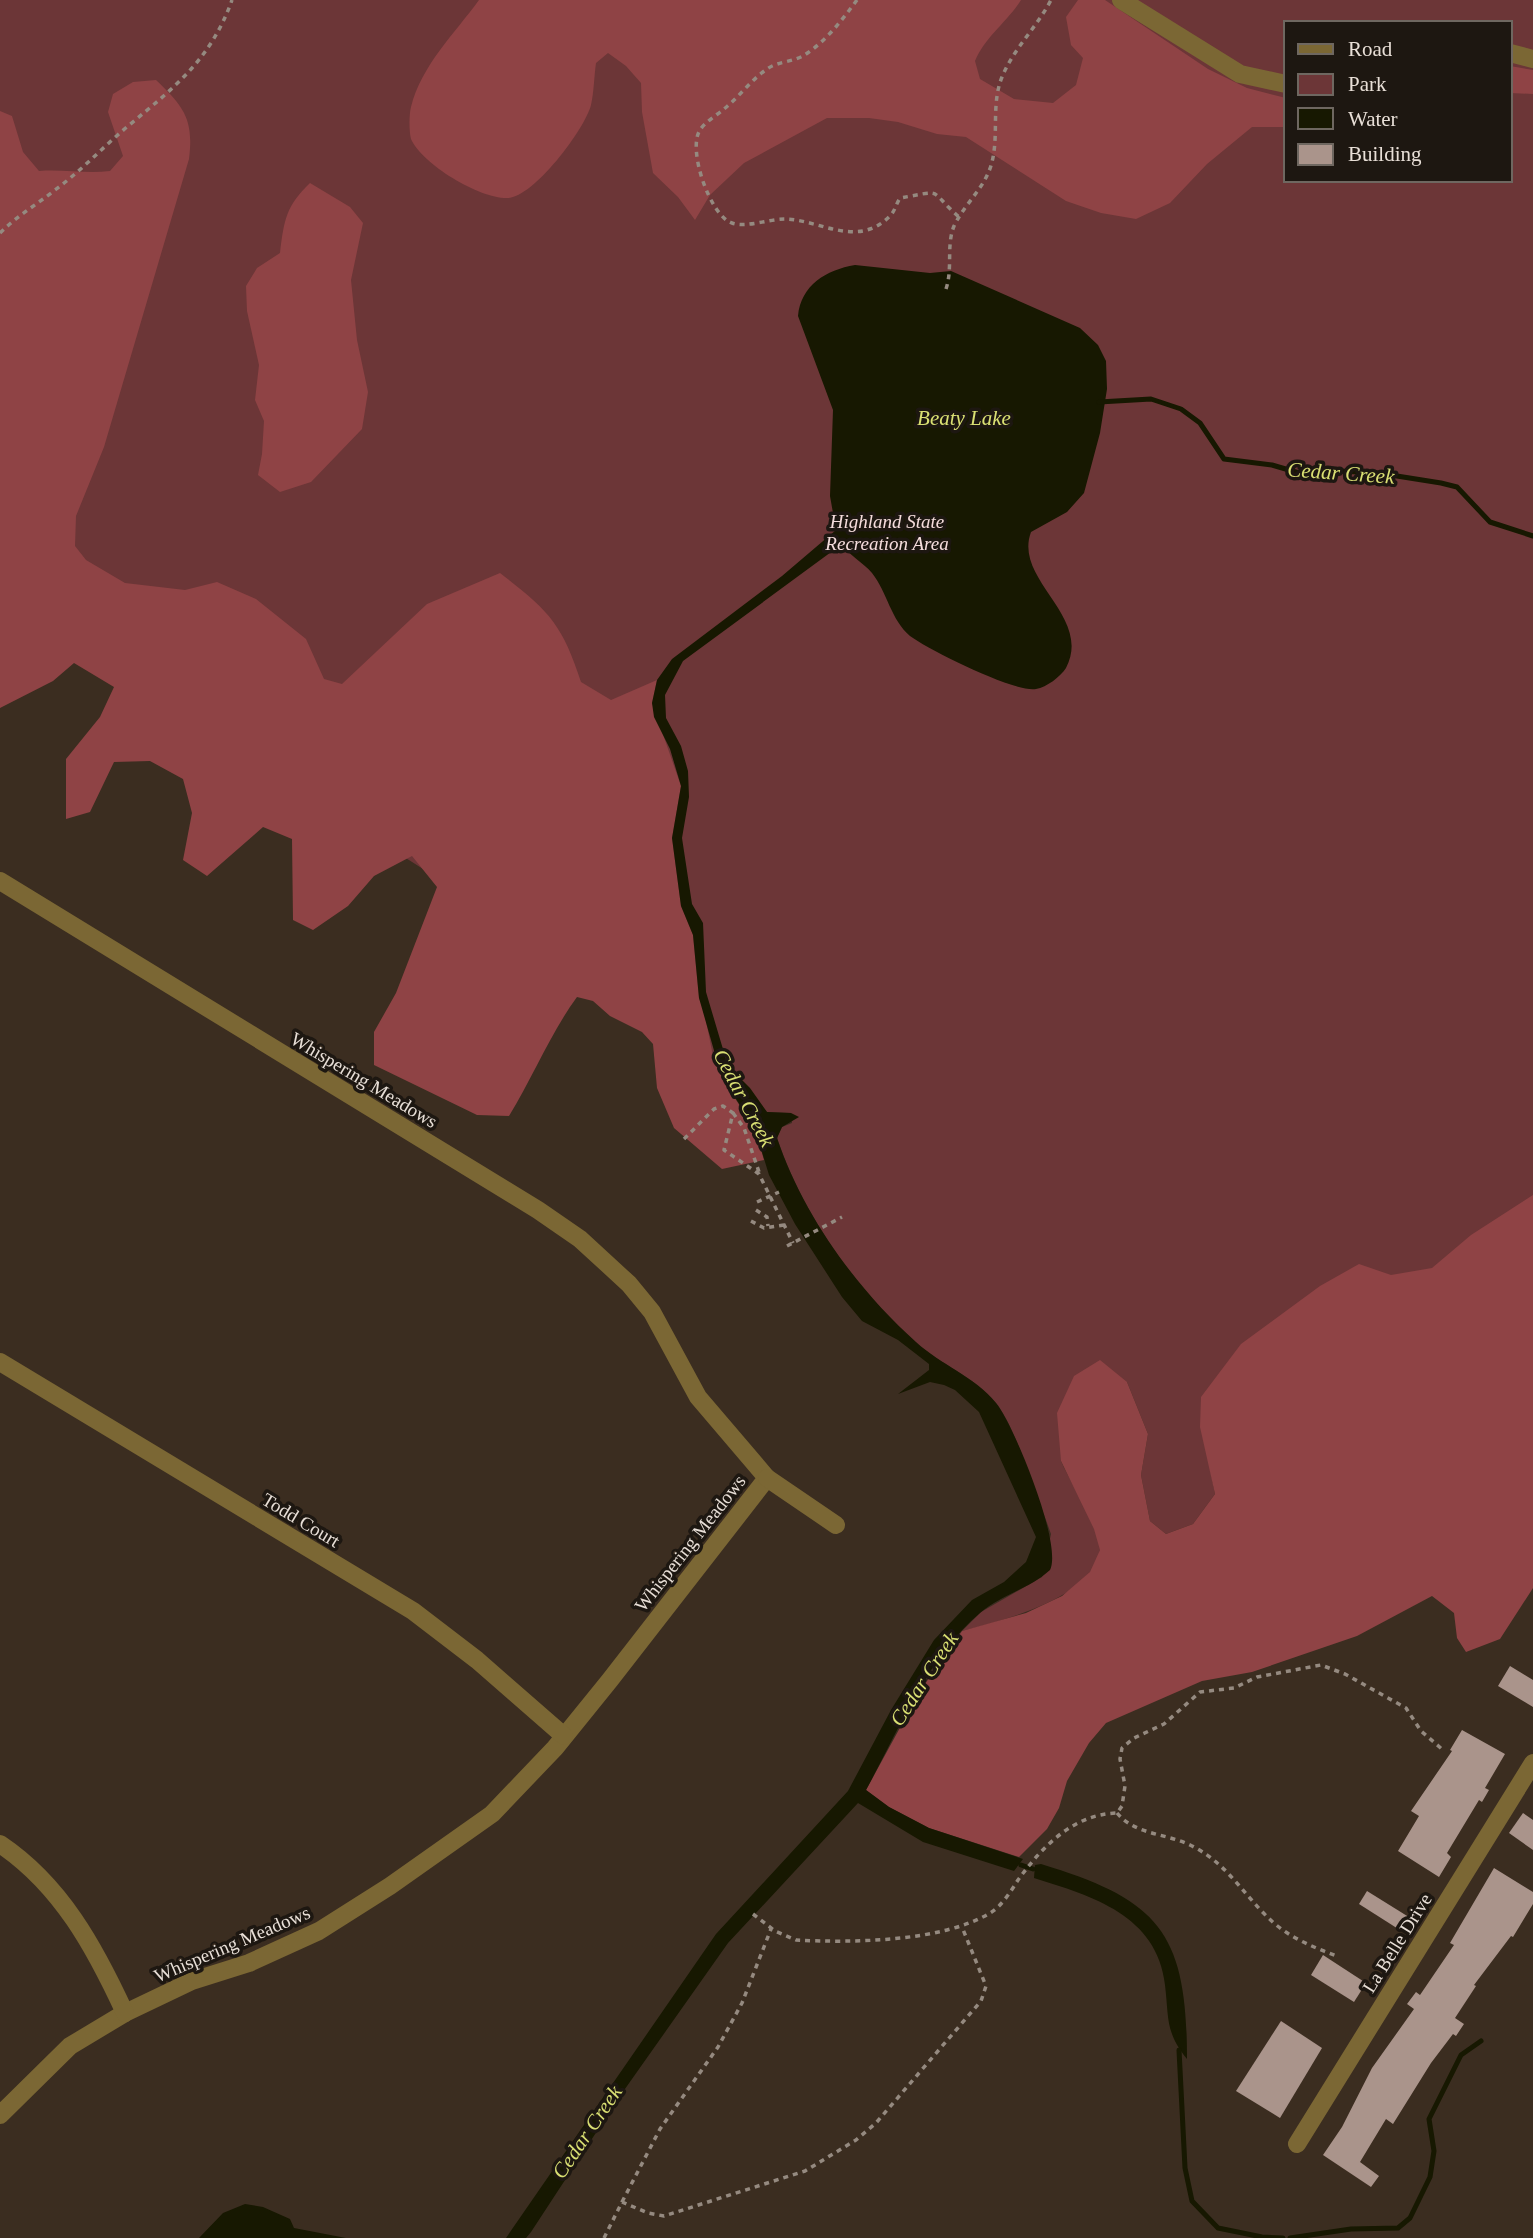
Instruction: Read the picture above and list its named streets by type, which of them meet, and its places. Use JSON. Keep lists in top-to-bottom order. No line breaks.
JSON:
{"streets":{"street":["Whispering Meadows","Todd Court","La Belle Drive"]},"crossings":[["Whispering Meadows","Todd Court"]],"water":["Beaty Lake","Cedar Creek"],"parks":["Highland State Recreation Area"],"legend":["Road","Park","Water","Building"]}
